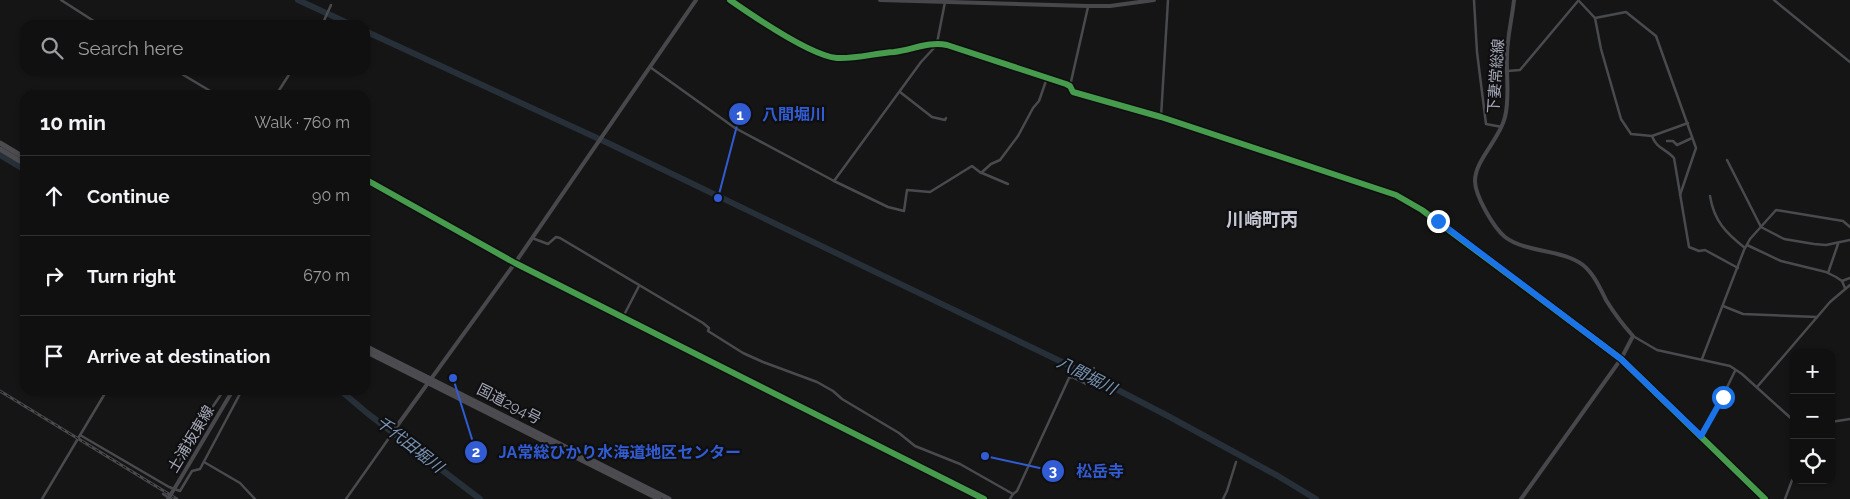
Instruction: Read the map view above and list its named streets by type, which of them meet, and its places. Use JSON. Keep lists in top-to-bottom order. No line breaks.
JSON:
{"streets":{"highway":["国道294号"],"main road":["下妻常総線","土浦坂東線"]},"districts":["川崎町丙"],"water":["八間堀川","千代田堀川"],"places":["八間堀川","JA常総ひかり水海道地区センター","松岳寺"],"page":{"search":"Search here","heading":["10 min","Walk · 760 m"],"list":[["Continue","90 m"],["Turn right","670 m"],"Arrive at destination"],"map_buttons":["+","−"]}}
